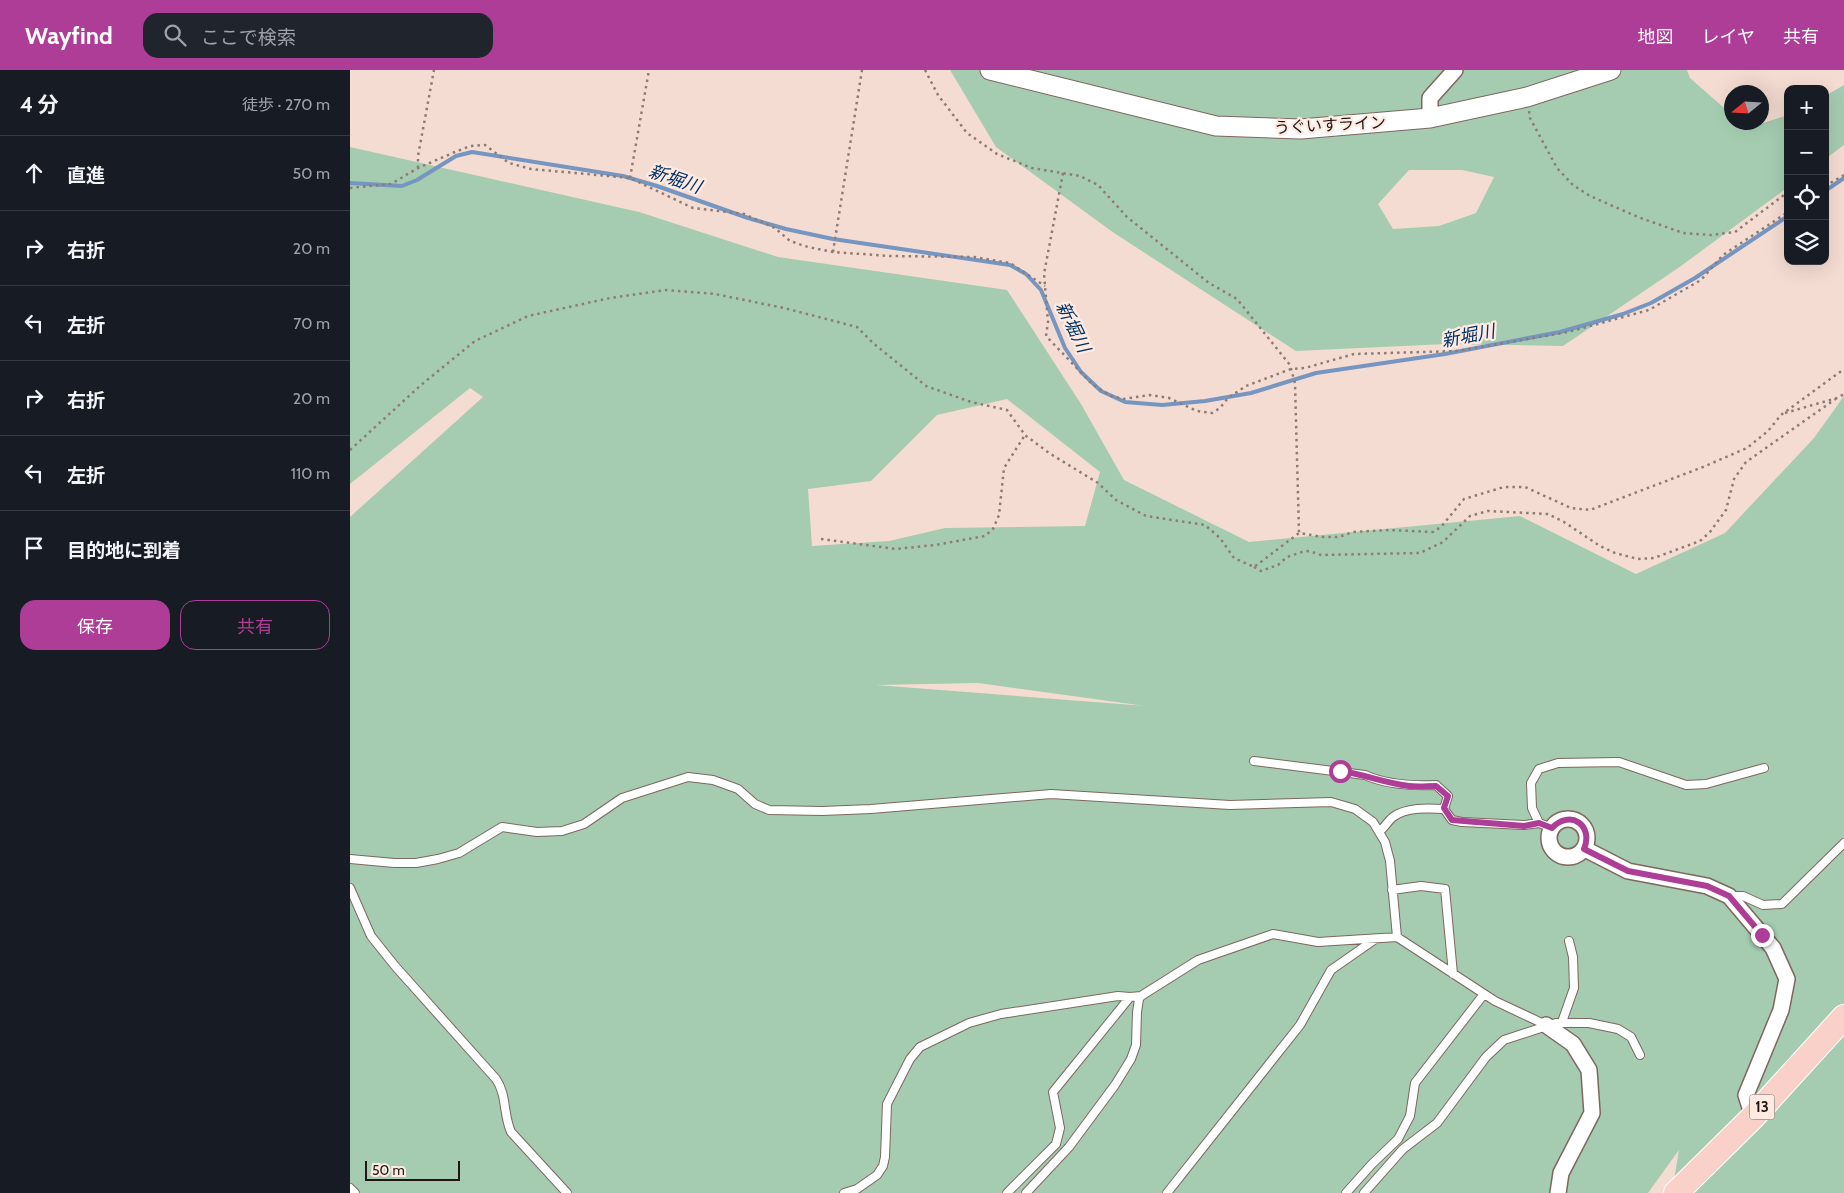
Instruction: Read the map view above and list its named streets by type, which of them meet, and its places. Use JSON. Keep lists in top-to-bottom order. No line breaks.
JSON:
{"streets":{"main road":["13"],"street":["うぐいすライン"]},"water":["新堀川"],"scale_bar":"50 m","north":"left","page":{"header":"Wayfind","search":"ここで検索","nav":["地図","レイヤ","共有"],"heading":["4 分","徒歩 · 270 m"],"map_buttons":["+","−"],"list":[["直進","50 m"],["右折","20 m"],["左折","70 m"],["右折","20 m"],["左折","110 m"],"目的地に到着"],"buttons":["保存","共有"],"scale":"50 m"}}
